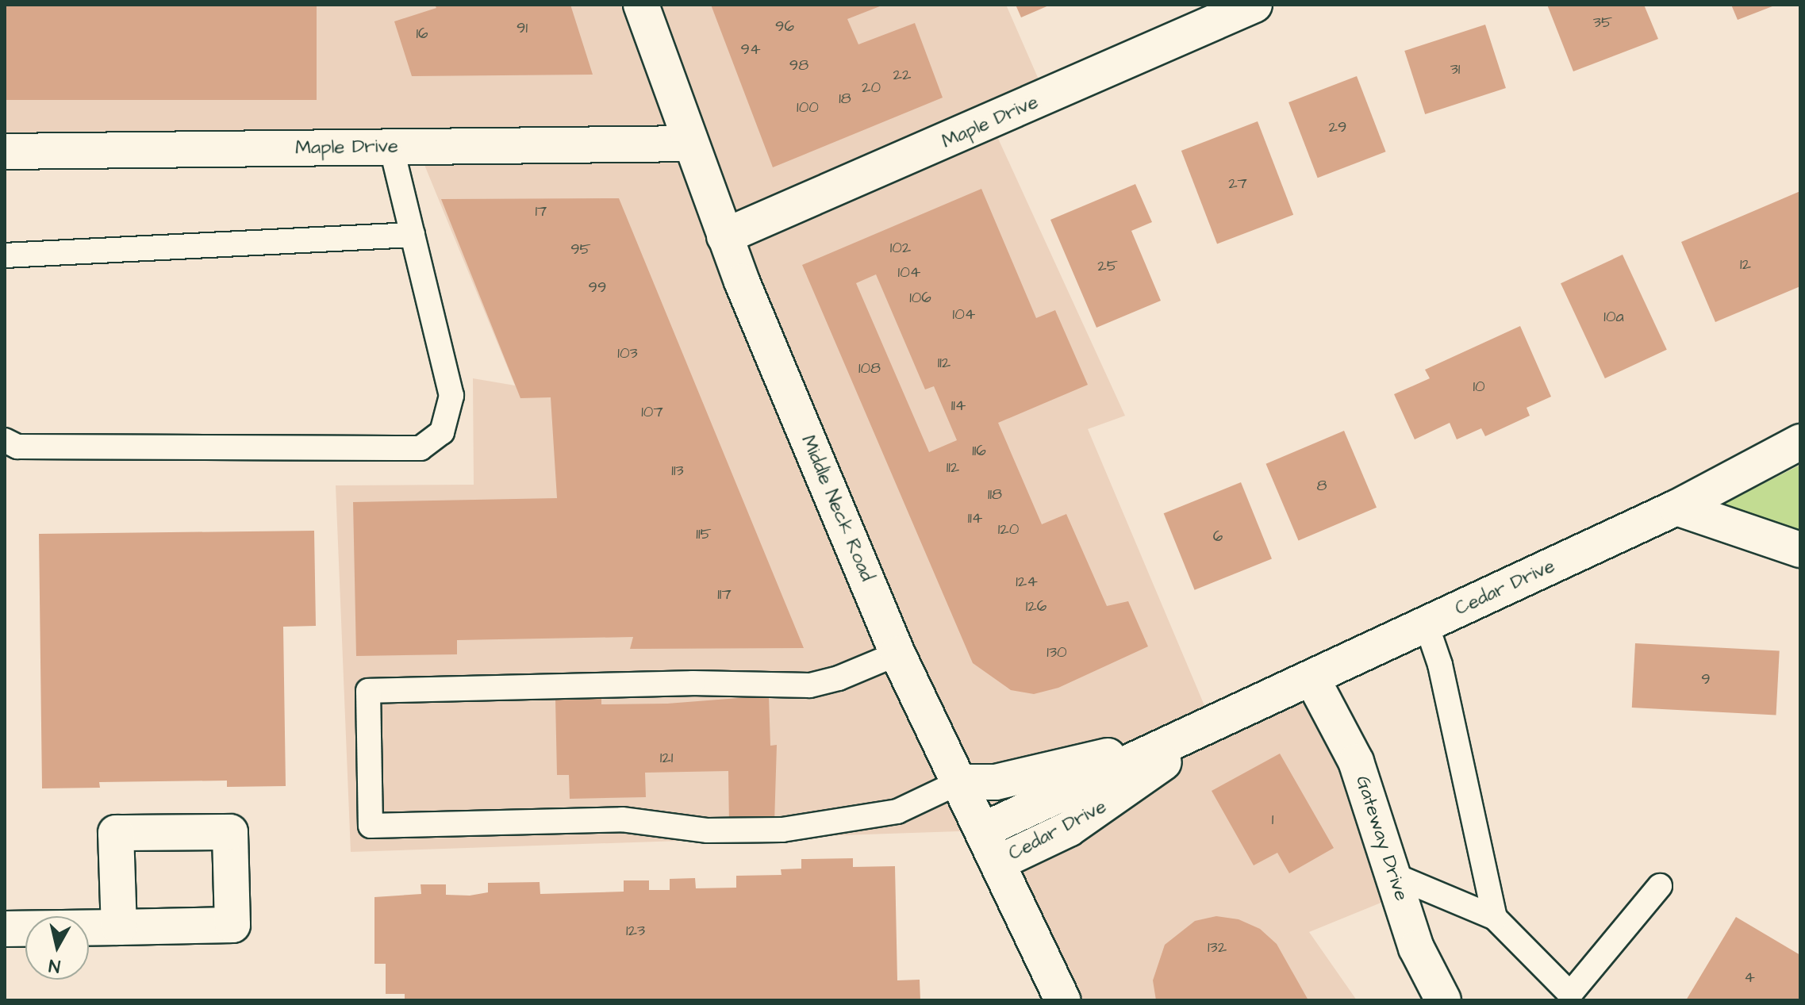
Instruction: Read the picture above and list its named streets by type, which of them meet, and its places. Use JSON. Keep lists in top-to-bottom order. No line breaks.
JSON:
{"streets":{"street":["Maple Drive","Middle Neck Road","Cedar Drive","Gateway Drive"]},"crossings":[["Maple Drive","Middle Neck Road"],["Middle Neck Road","Cedar Drive"],["Cedar Drive","Gateway Drive"]],"house_numbers":["35","96","91","16","94","98","31","22","20","18","100","29","27","17","102","95","12","25","104","99","106","104","10a","103","112","108","10","114","107","116","112","113","8","118","114","120","115","6","124","117","126","130","9","121","1","123","132","4"],"north":"bottom"}
